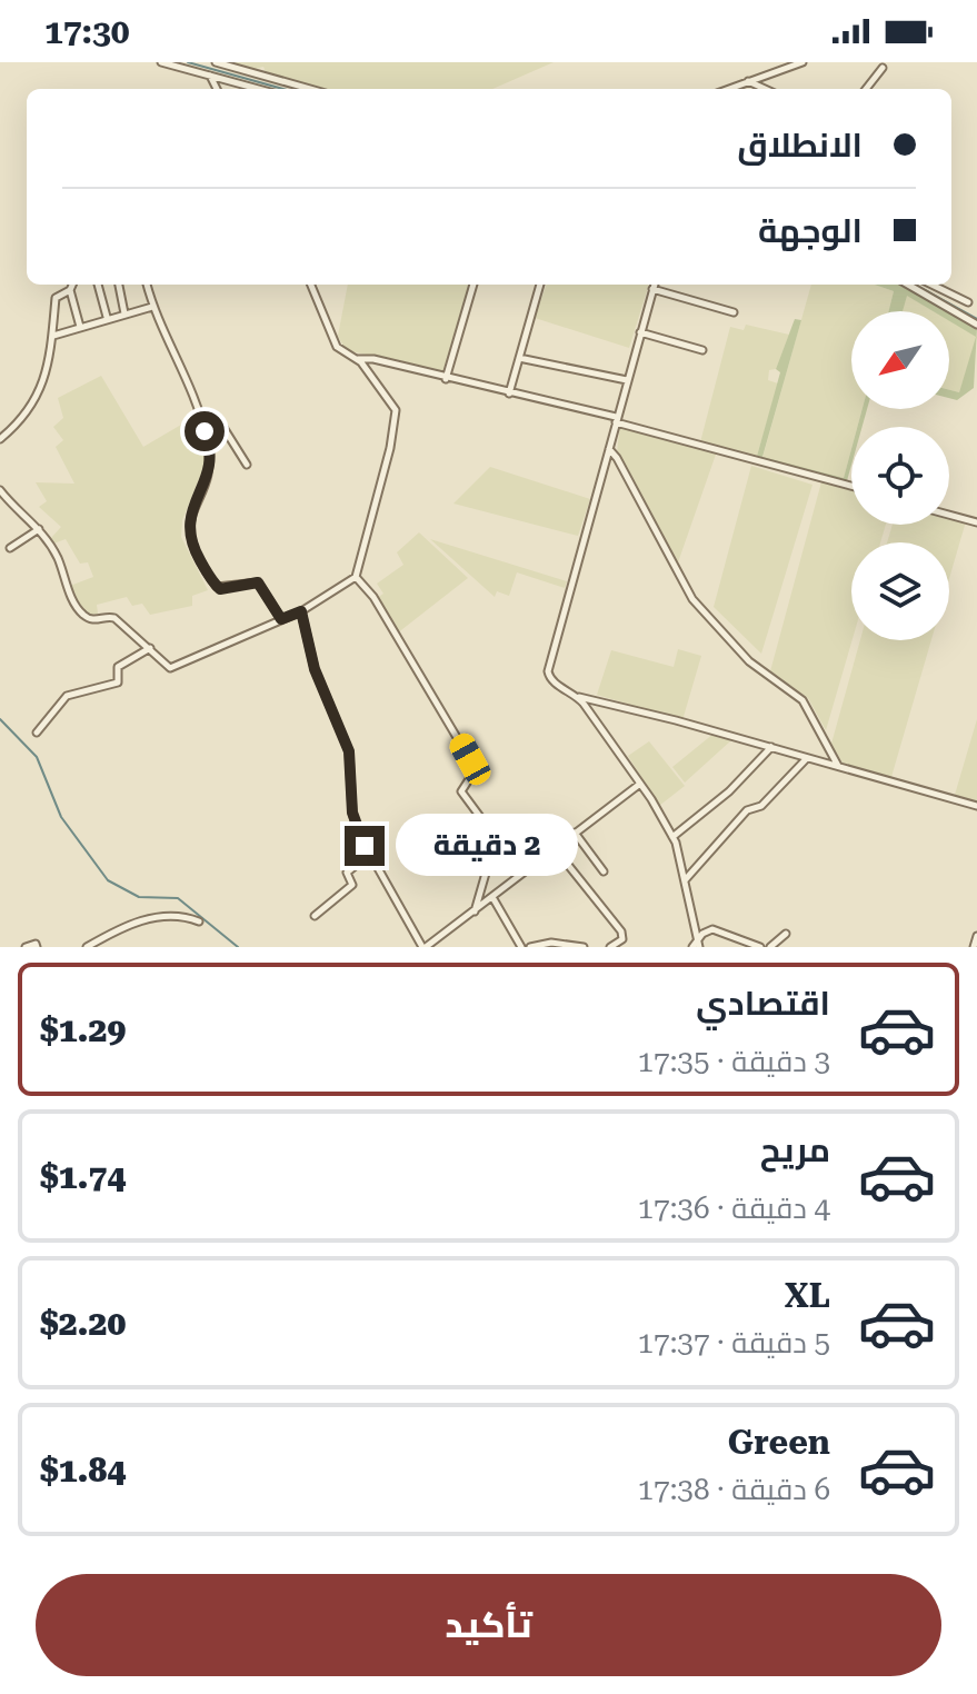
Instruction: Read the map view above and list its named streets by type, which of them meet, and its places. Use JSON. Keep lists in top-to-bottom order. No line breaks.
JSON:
{"north":"bottom left","page":{"status":"17:30","banner":["الانطلاق","الوجهة"],"bubble":"2 دقيقة","list":[{"name":"اقتصادي","note":"3 دقيقة · 17:35","value":"$1.29"},{"name":"مريح","note":"4 دقيقة · 17:36","value":"$1.74"},{"name":"XL","note":"5 دقيقة · 17:37","value":"$2.20"},{"name":"Green","note":"6 دقيقة · 17:38","value":"$1.84"}],"buttons":"تأكيد"}}
